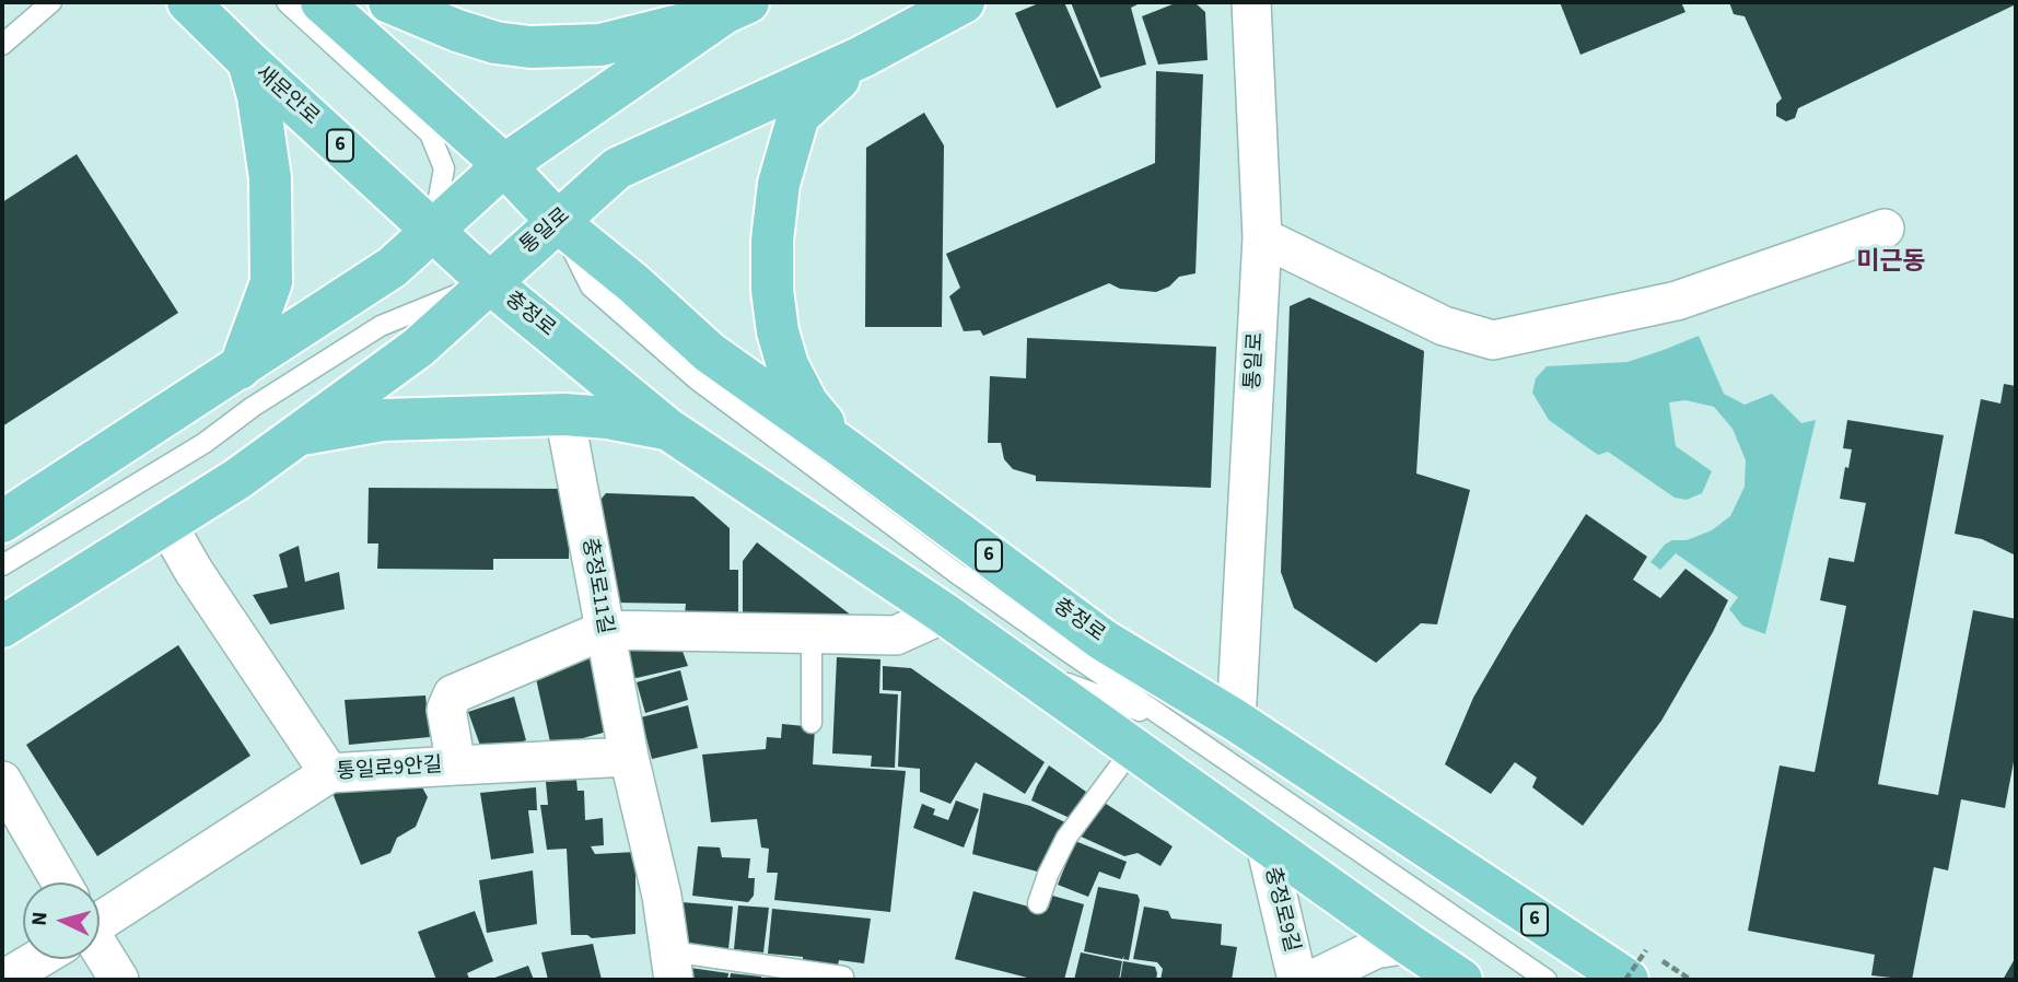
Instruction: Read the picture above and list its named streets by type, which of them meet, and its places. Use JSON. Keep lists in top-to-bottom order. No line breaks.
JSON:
{"streets":{"main road":["새문안로","6","통일로","충정로"],"street":["충정로11길","통일로9안길","충정로9길"]},"crossings":[["새문안로","통일로"],["새문안로","충정로"],["6","통일로"],["6","충정로"],["통일로","충정로"],["충정로","충정로9길"],["충정로11길","통일로9안길"]],"districts":["미근동"],"north":"left"}
